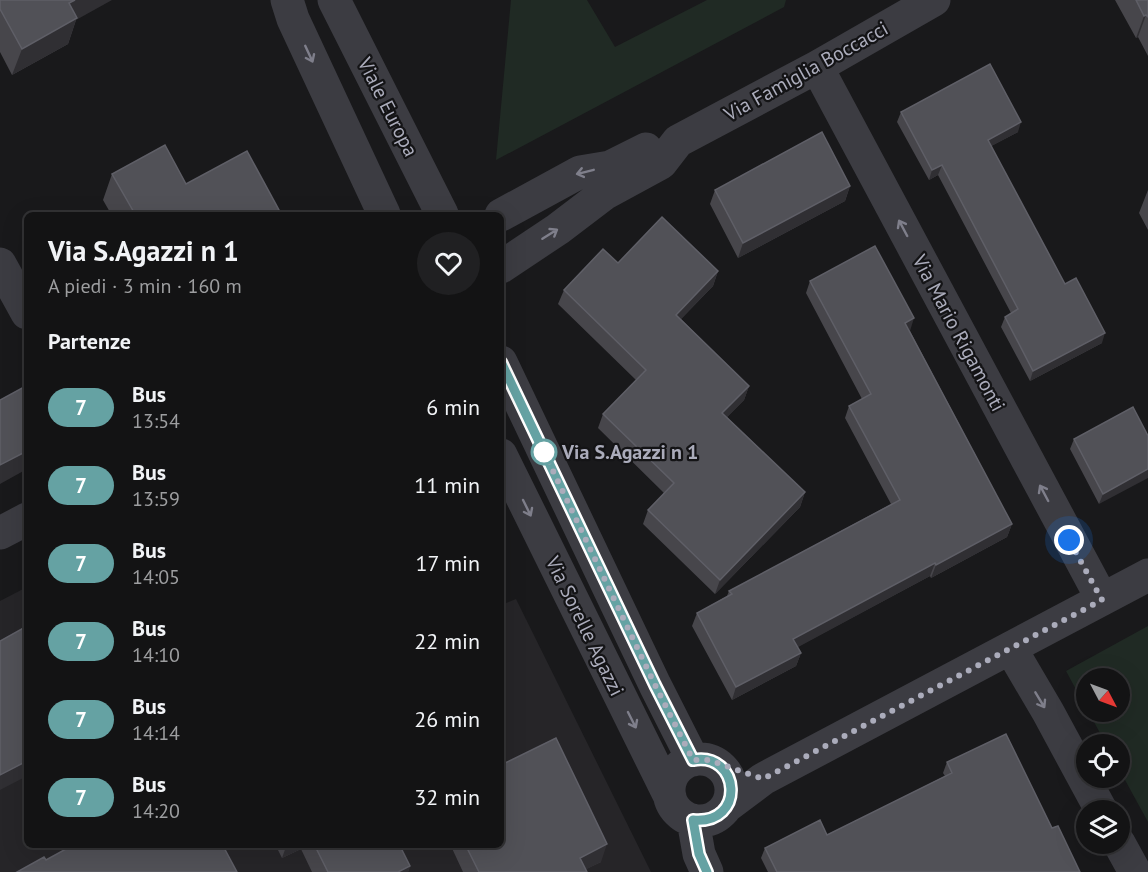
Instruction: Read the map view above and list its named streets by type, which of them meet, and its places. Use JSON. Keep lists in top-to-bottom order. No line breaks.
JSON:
{"streets":{"street":["Via Famiglia Boccacci","Viale Europa","Via Mario Rigamonti","Via Sorelle Agazzi"]},"crossings":[["Via Famiglia Boccacci","Via Mario Rigamonti"]],"one_way":["Via Mario Rigamonti"],"places":["Via S.Agazzi n 1"],"lines":["bus line 7"],"north":"bottom right","page":{"heading":[["Via S.Agazzi n 1","A piedi · 3 min · 160 m"],"Partenze"],"list":[{"mark":"7","name":"Bus","note":"13:54","value":"6 min"},{"mark":"7","name":"Bus","note":"13:59","value":"11 min"},{"mark":"7","name":"Bus","note":"14:05","value":"17 min"},{"mark":"7","name":"Bus","note":"14:10","value":"22 min"},{"mark":"7","name":"Bus","note":"14:14","value":"26 min"},{"mark":"7","name":"Bus","note":"14:20","value":"32 min"}]}}
